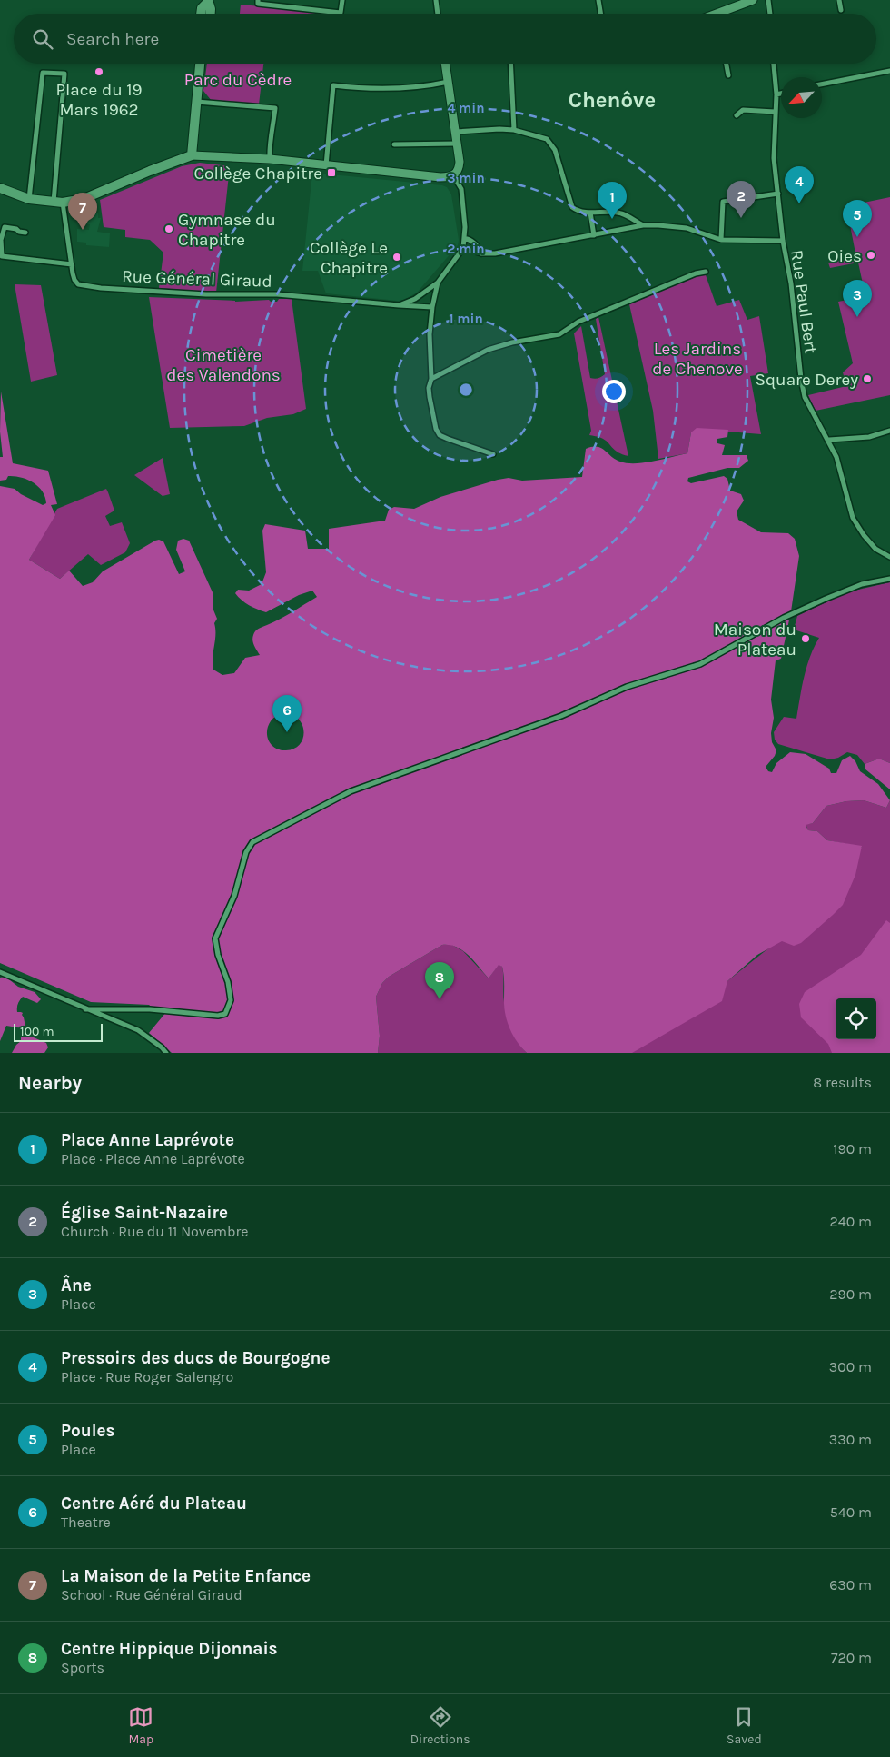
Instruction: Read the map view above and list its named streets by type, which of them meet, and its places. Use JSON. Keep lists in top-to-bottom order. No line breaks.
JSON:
{"streets":{"street":["Rue Général Giraud","Rue Paul Bert"]},"districts":["Chenôve"],"parks":["Parc du Cèdre","Les Jardins de Chenove","Cimetière des Valendons"],"places":{"other":["Place du 19 Mars 1962","Gymnase du Chapitre","Oies","Collège Le Chapitre","Square Derey","Maison du Plateau"],"transit":["Collège Chapitre"]},"scale_bar":"100 m","north":"bottom left","page":{"search":"Search here","pins":["4","2","1","7","5","3","6","8"],"scale":"100 m","heading":["Nearby","8 results"],"list":[{"mark":"1","name":"Place Anne Laprévote","note":"Place · Place Anne Laprévote","value":"190 m"},{"mark":"2","name":"Église Saint-Nazaire","note":"Church · Rue du 11 Novembre","value":"240 m"},{"mark":"3","name":"Âne","note":"Place","value":"290 m"},{"mark":"4","name":"Pressoirs des ducs de Bourgogne","note":"Place · Rue Roger Salengro","value":"300 m"},{"mark":"5","name":"Poules","note":"Place","value":"330 m"},{"mark":"6","name":"Centre Aéré du Plateau","note":"Theatre","value":"540 m"},{"mark":"7","name":"La Maison de la Petite Enfance","note":"School · Rue Général Giraud","value":"630 m"},{"mark":"8","name":"Centre Hippique Dijonnais","note":"Sports","value":"720 m"}],"nav":["Map","Directions","Saved"]},"rings":["4 min","3 min","2 min","1 min"]}
